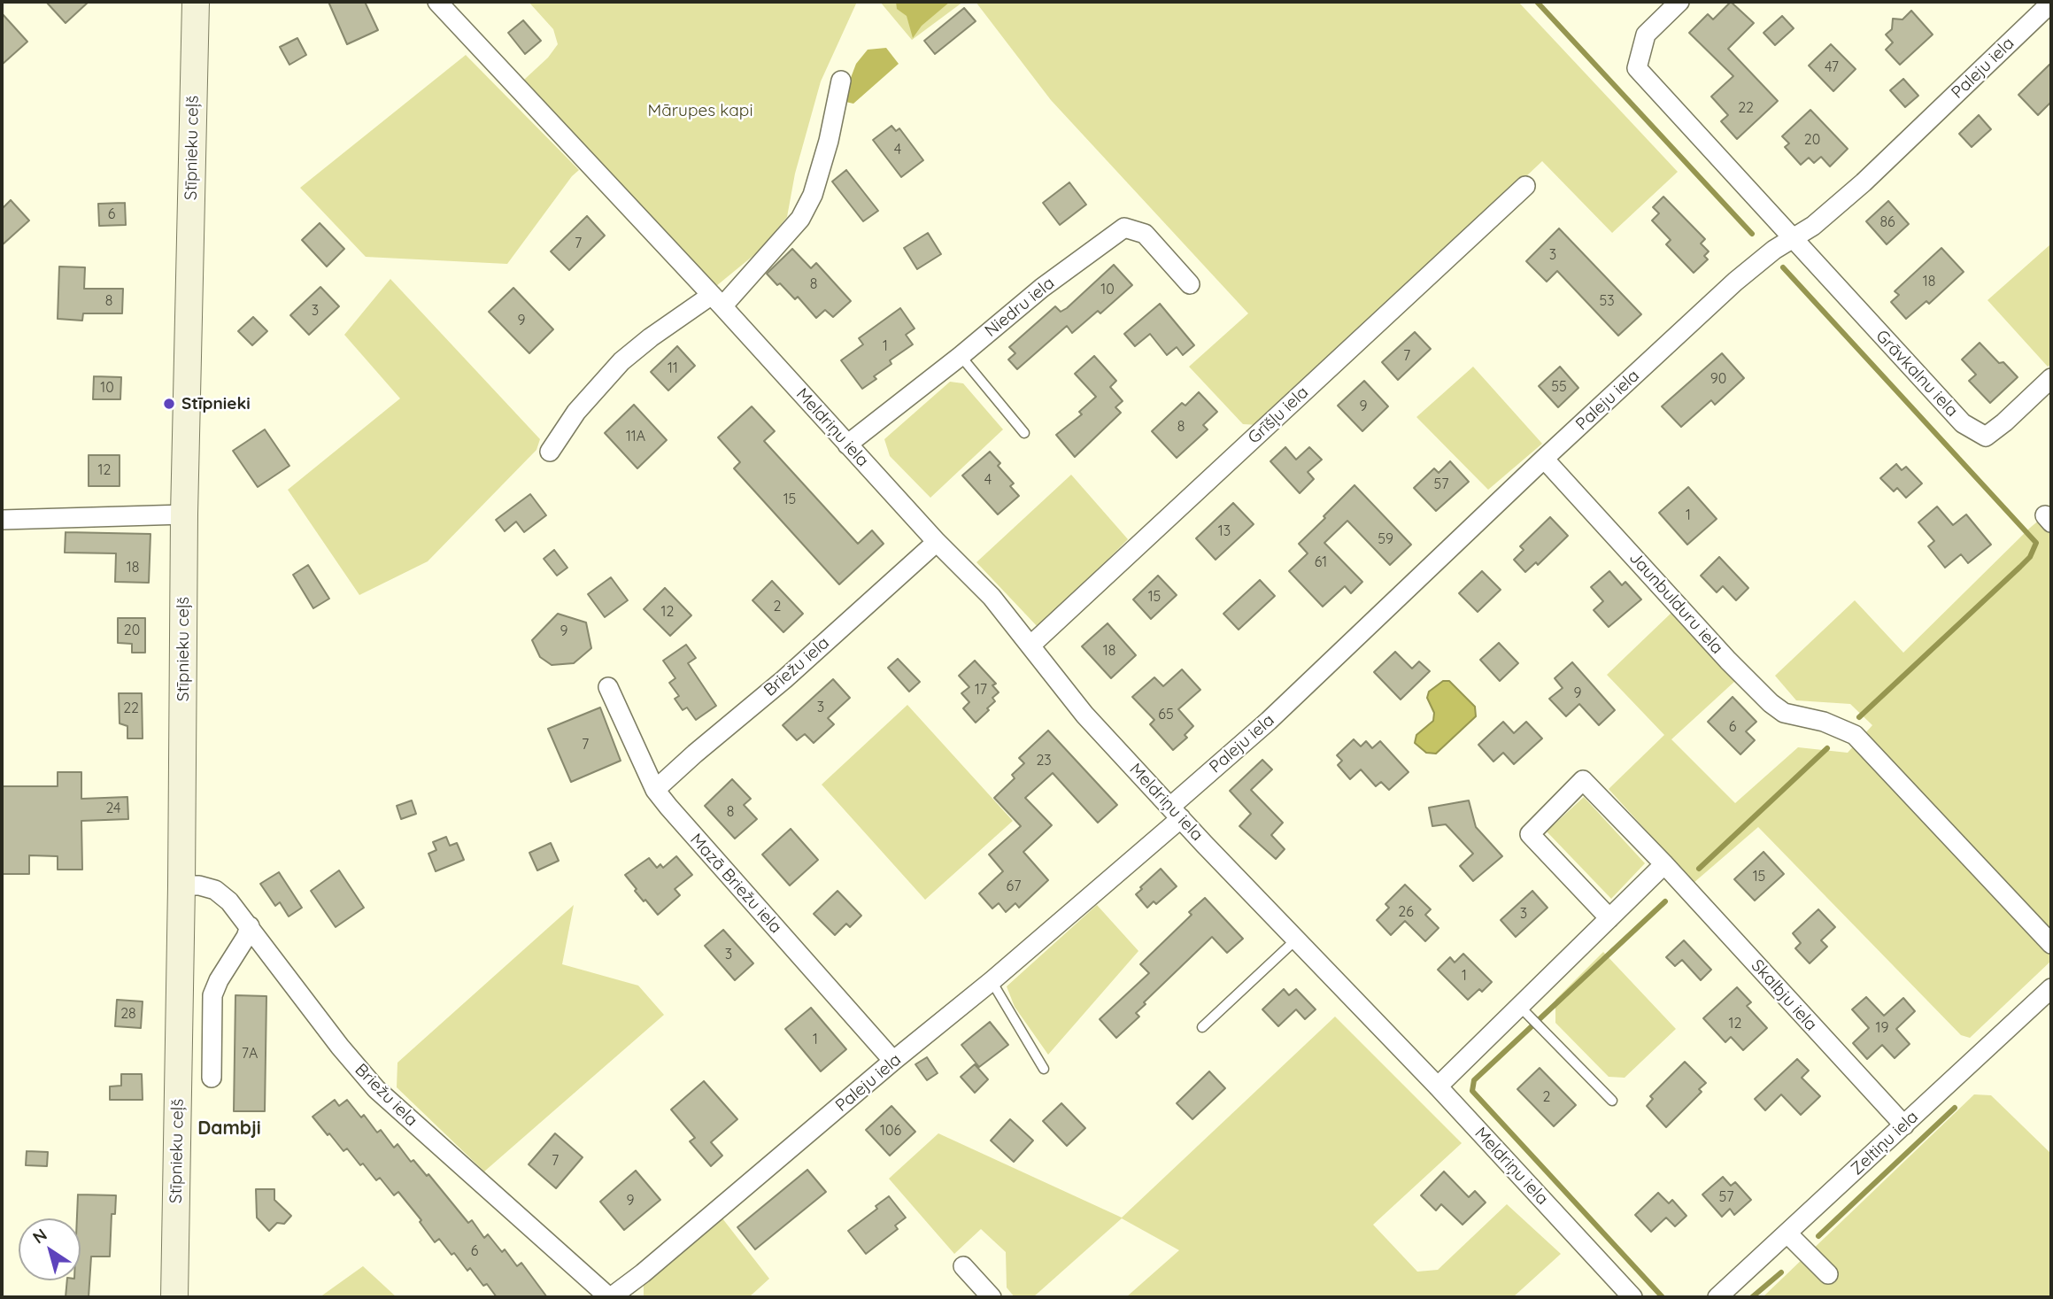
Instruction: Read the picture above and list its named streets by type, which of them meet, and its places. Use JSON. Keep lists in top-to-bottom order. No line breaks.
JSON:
{"streets":{"main road":["Stīpnieku ceļš"],"street":["Paleju iela","Niedru iela","Grāvkalnu iela","Grīšļu iela","Meldriņu iela","Jaunbulduru iela","Briežu iela","Mazā Briežu iela","Skalbju iela","Zeltiņu iela"]},"crossings":[["Paleju iela","Grāvkalnu iela"],["Paleju iela","Meldriņu iela"],["Paleju iela","Jaunbulduru iela"],["Paleju iela","Briežu iela"],["Paleju iela","Mazā Briežu iela"],["Stīpnieku ceļš","Briežu iela"],["Niedru iela","Meldriņu iela"],["Grīšļu iela","Meldriņu iela"],["Meldriņu iela","Briežu iela"],["Briežu iela","Mazā Briežu iela"],["Skalbju iela","Zeltiņu iela"]],"districts":["Dambji"],"parks":["Mārupes kapi"],"places":["Stīpnieki"],"house_numbers":["47","22","20","4","6","86","7","3","18","8","10","8","53","3","9","1","7","11","90","55","10","9","8","11A","12","4","57","15","1","13","59","61","18","15","2","12","20","9","18","17","9","3","22","65","6","7","23","24","8","15","67","26","3","3","1","28","12","19","1","7A","2","106","7","57","9","6"],"north":"top left"}
